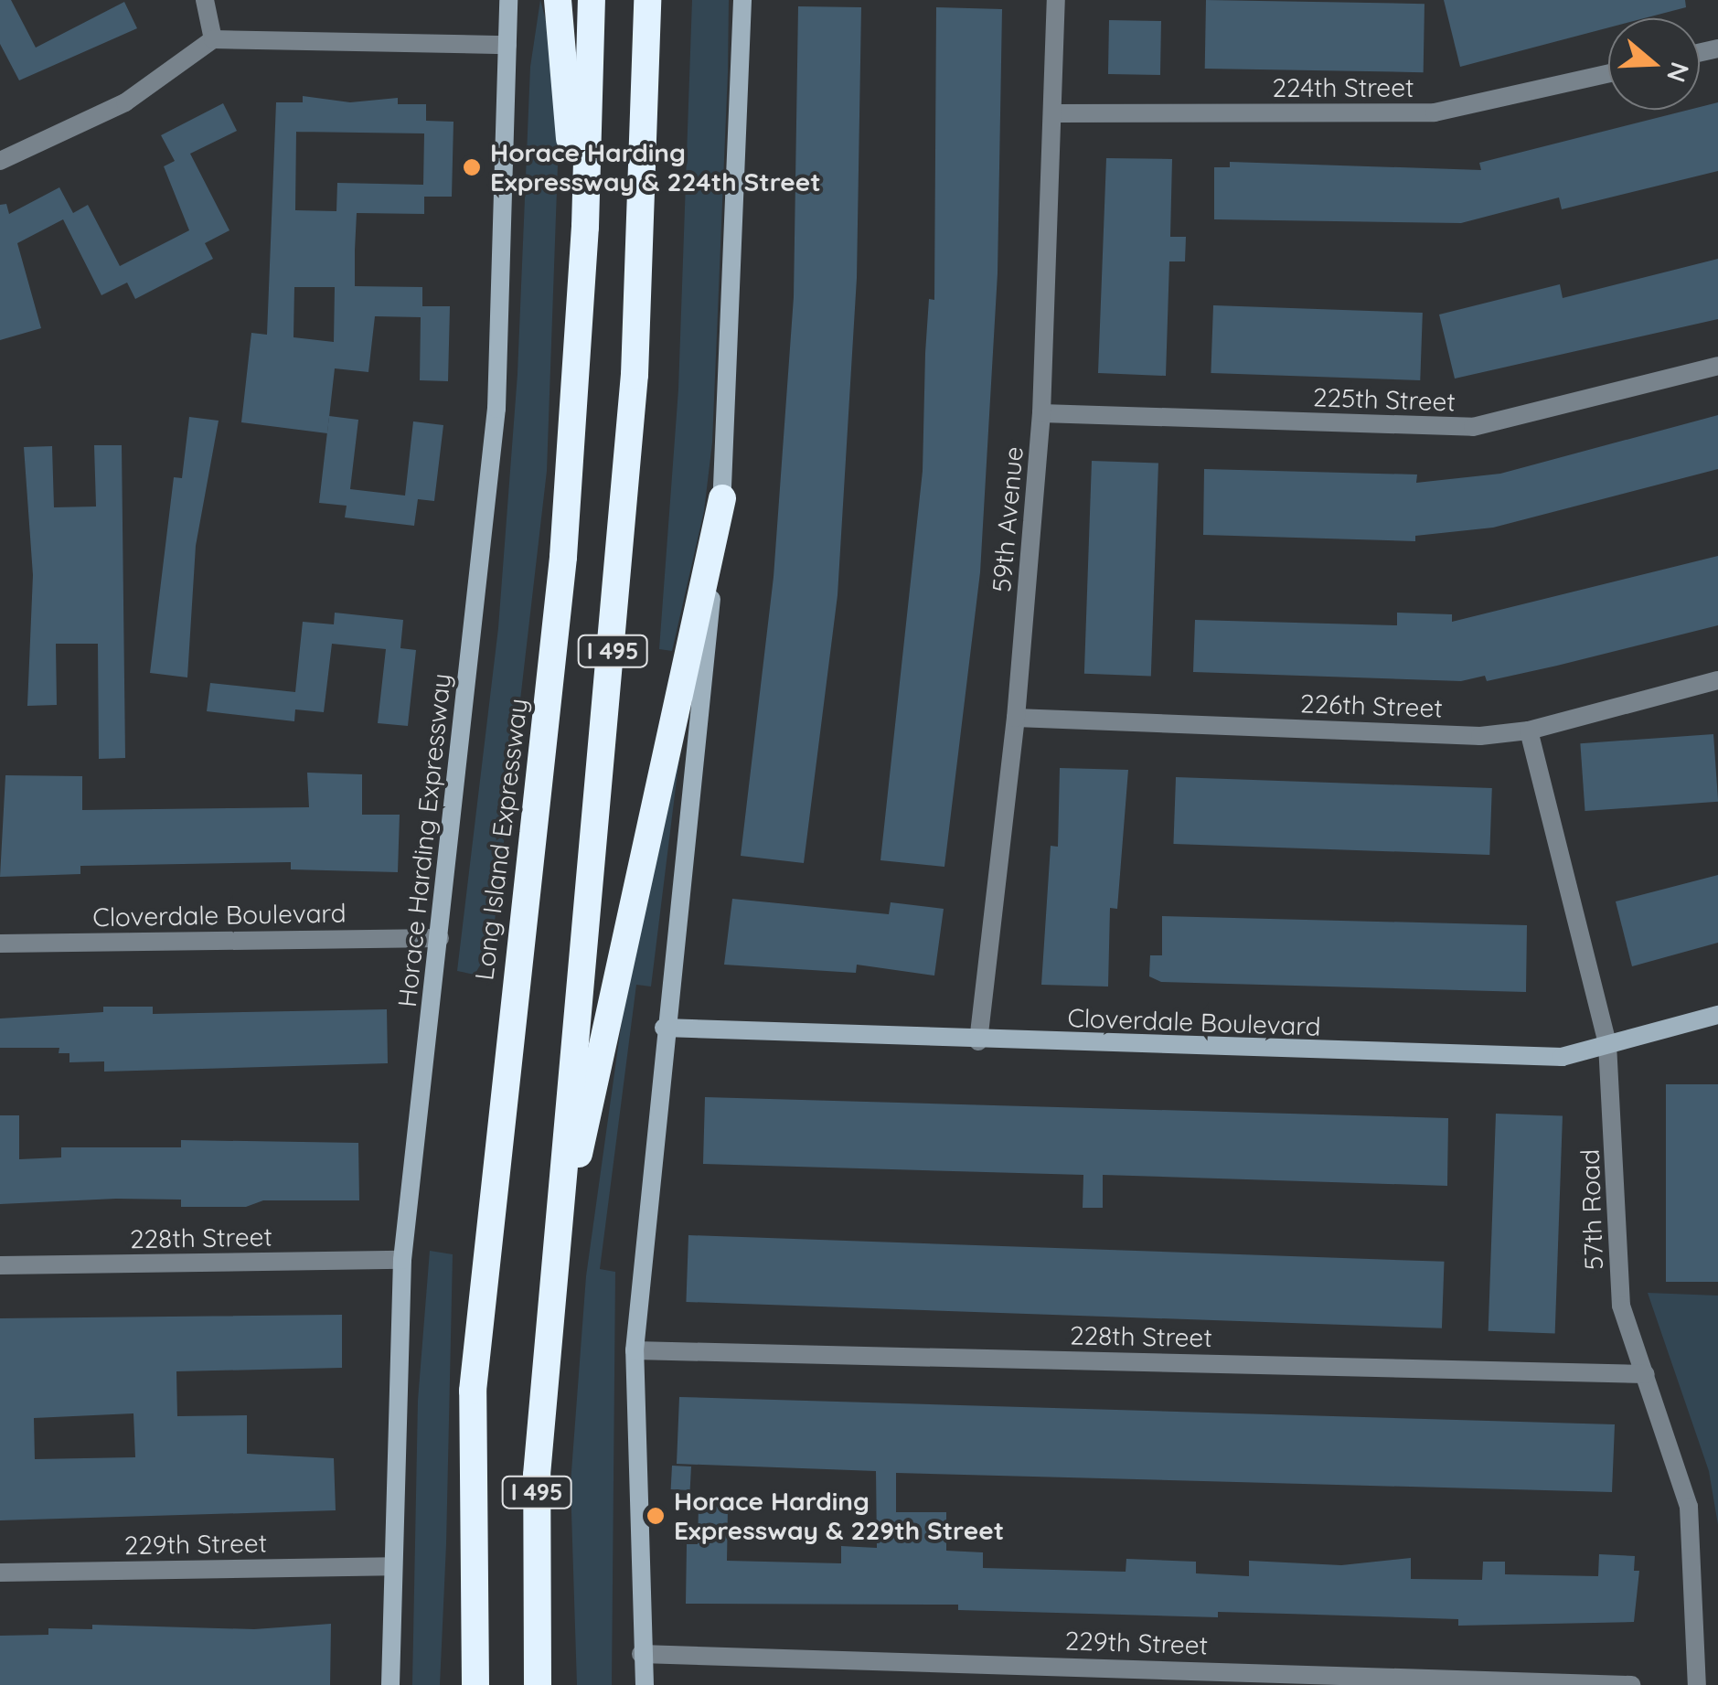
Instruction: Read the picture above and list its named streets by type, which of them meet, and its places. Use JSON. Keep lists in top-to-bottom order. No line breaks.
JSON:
{"streets":{"highway":["I 495","Long Island Expressway"],"main road":["Horace Harding Expressway","Cloverdale Boulevard"],"street":["224th Street","225th Street","59th Avenue","226th Street","57th Road","228th Street","229th Street"]},"crossings":[["224th Street","59th Avenue"],["225th Street","59th Avenue"],["59th Avenue","226th Street"],["59th Avenue","Cloverdale Boulevard"],["226th Street","57th Road"],["Horace Harding Expressway","Cloverdale Boulevard"],["Horace Harding Expressway","228th Street"],["Horace Harding Expressway","229th Street"],["Cloverdale Boulevard","57th Road"],["57th Road","228th Street"]],"places":["Horace Harding Expressway & 224th Street","Horace Harding Expressway & 229th Street"],"north":"right"}
